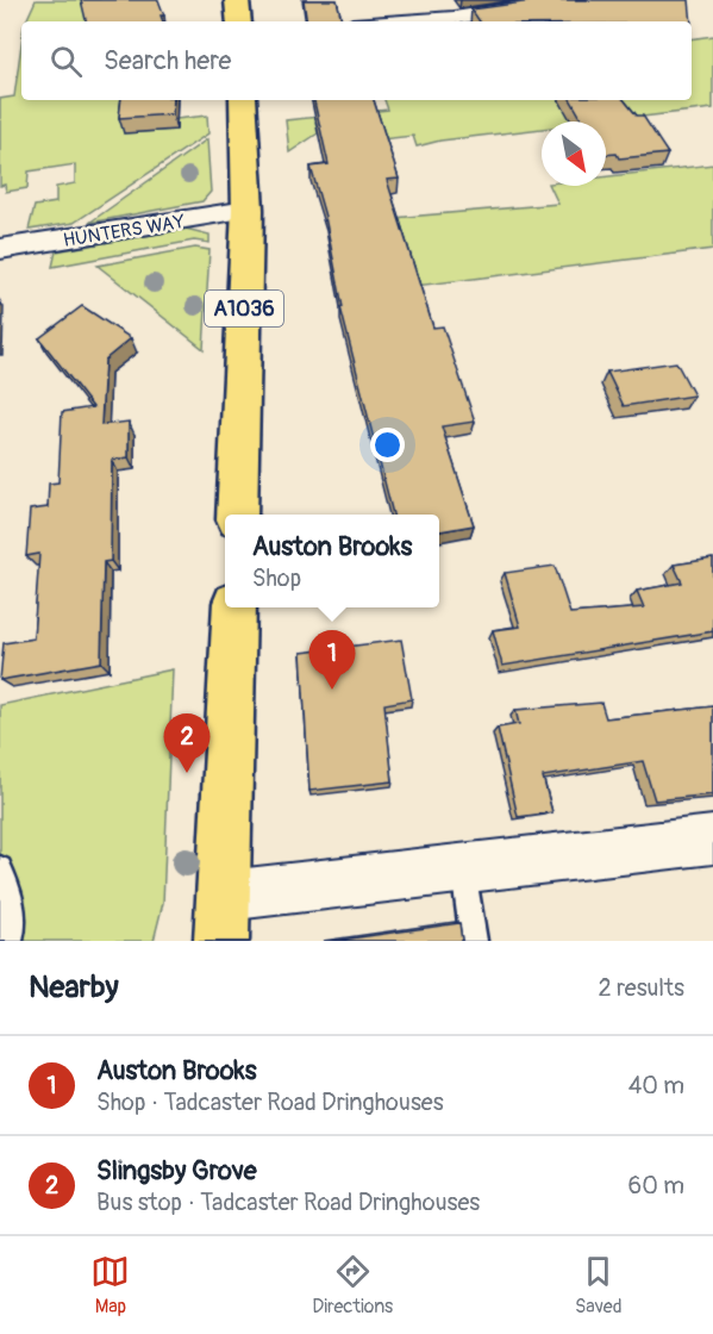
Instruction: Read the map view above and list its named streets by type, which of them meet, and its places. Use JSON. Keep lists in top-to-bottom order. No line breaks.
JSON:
{"streets":{"main road":["A1036"],"street":["HUNTERS WAY"]},"crossings":[["HUNTERS WAY","A1036"]],"north":"bottom right","page":{"search":"Search here","popup":["Auston Brooks","Shop"],"pins":["1","2"],"heading":["Nearby","2 results"],"list":[{"mark":"1","name":"Auston Brooks","note":"Shop · Tadcaster Road Dringhouses","value":"40 m"},{"mark":"2","name":"Slingsby Grove","note":"Bus stop · Tadcaster Road Dringhouses","value":"60 m"}],"nav":["Map","Directions","Saved"]}}
